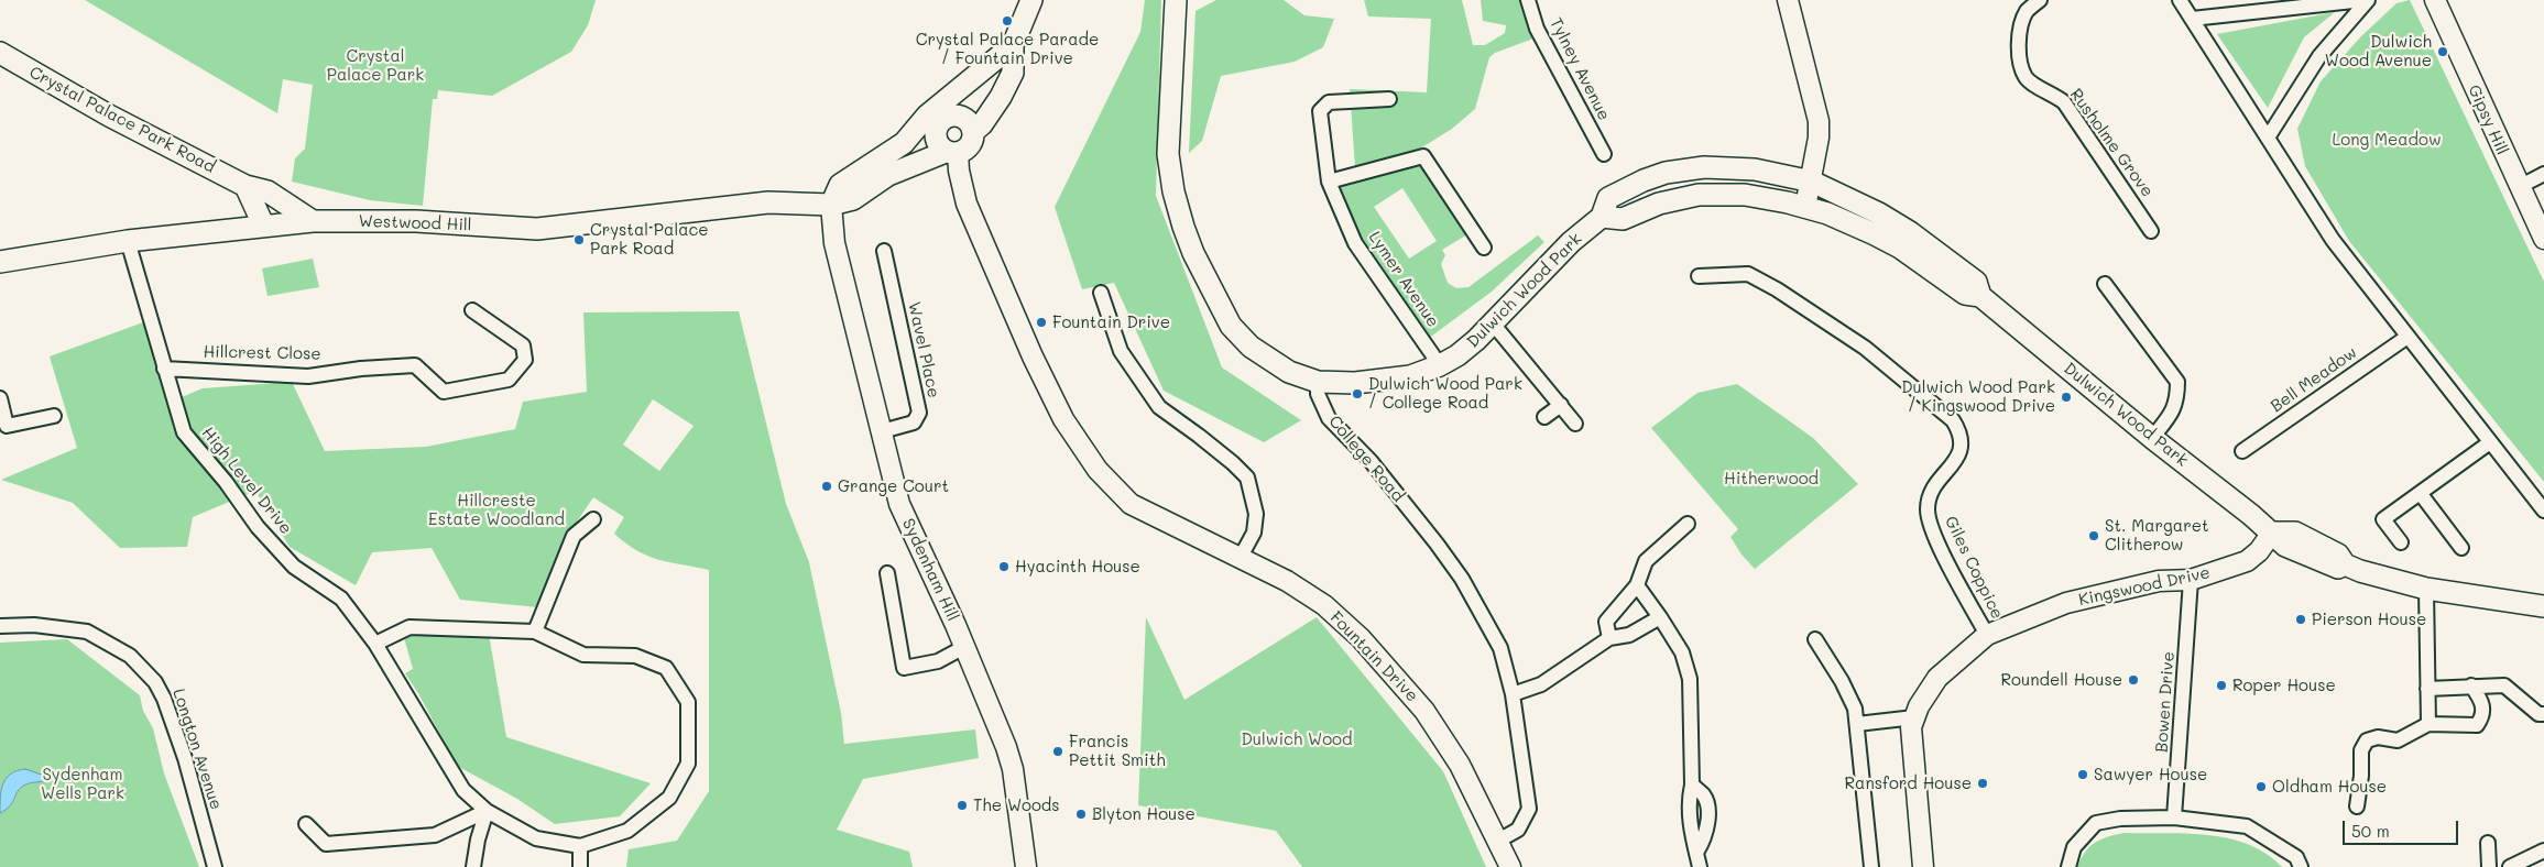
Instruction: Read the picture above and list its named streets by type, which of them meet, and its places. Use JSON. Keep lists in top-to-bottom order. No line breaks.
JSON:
{"streets":{"main road":["Crystal Palace Park Road","Westwood Hill","Dulwich Wood Park"],"street":["Tylney Avenue","Gipsy Hill","Rusholme Grove","Lymer Avenue","Wavel Place","Hillcrest Close","Bell Meadow","College Road","High Level Drive","Giles Coppice","Sydenham Hill","Kingswood Drive","Fountain Drive","Bowen Drive","Longton Avenue"]},"crossings":[["Crystal Palace Park Road","Westwood Hill"],["Westwood Hill","High Level Drive"],["Westwood Hill","Sydenham Hill"],["Westwood Hill","Fountain Drive"],["Lymer Avenue","Dulwich Wood Park"],["Dulwich Wood Park","College Road"],["Dulwich Wood Park","Kingswood Drive"],["Wavel Place","Sydenham Hill"],["Hillcrest Close","High Level Drive"],["College Road","Fountain Drive"],["Giles Coppice","Kingswood Drive"],["Kingswood Drive","Bowen Drive"]],"parks":["Crystal Palace Park","Long Meadow","Hitherwood","Hillcreste Estate Woodland","Dulwich Wood","Sydenham Wells Park"],"places":["Crystal Palace Parade / Fountain Drive","Dulwich Wood Avenue","Crystal Palace Park Road","Fountain Drive","Dulwich Wood Park / College Road","Dulwich Wood Park / Kingswood Drive","Grange Court","St. Margaret Clitherow","Hyacinth House","Pierson House","Roundell House","Roper House","Francis Pettit Smith","Sawyer House","Ransford House","Oldham House","The Woods","Blyton House"],"scale_bar":"50 m"}
